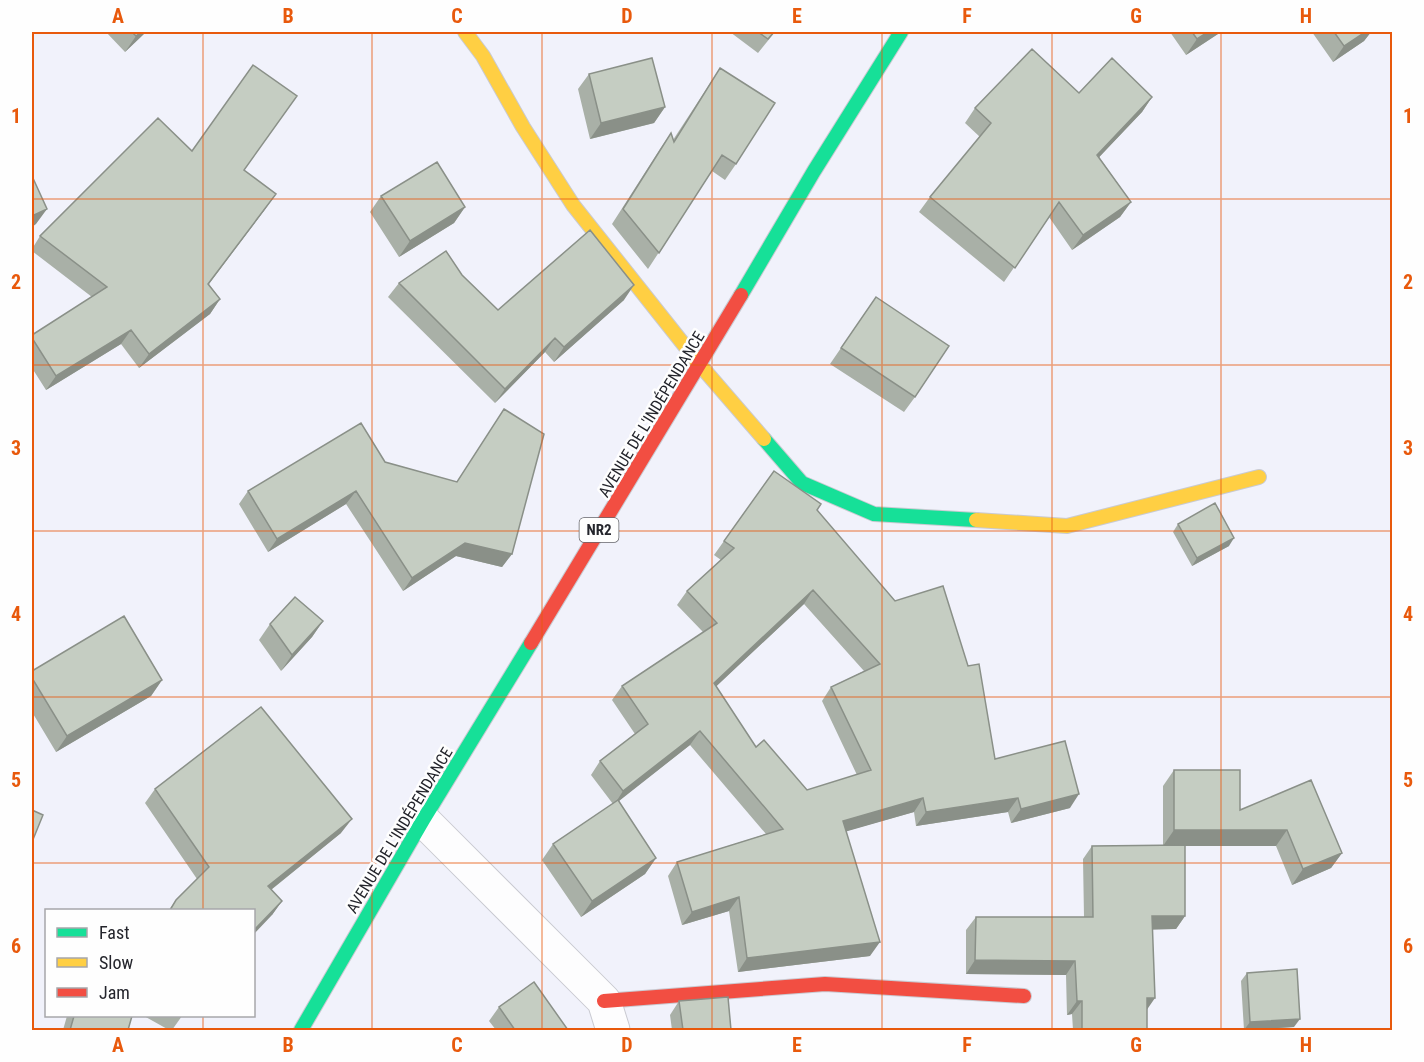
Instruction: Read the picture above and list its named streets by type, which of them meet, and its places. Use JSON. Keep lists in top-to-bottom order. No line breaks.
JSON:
{"streets":{"main road":["AVENUE DE L'INDÉPENDANCE","NR2"]},"legend":["Fast","Slow","Jam"],"grid":{"columns":["A","B","C","D","E","F","G","H"],"rows":["1","2","3","4","5","6"]}}
